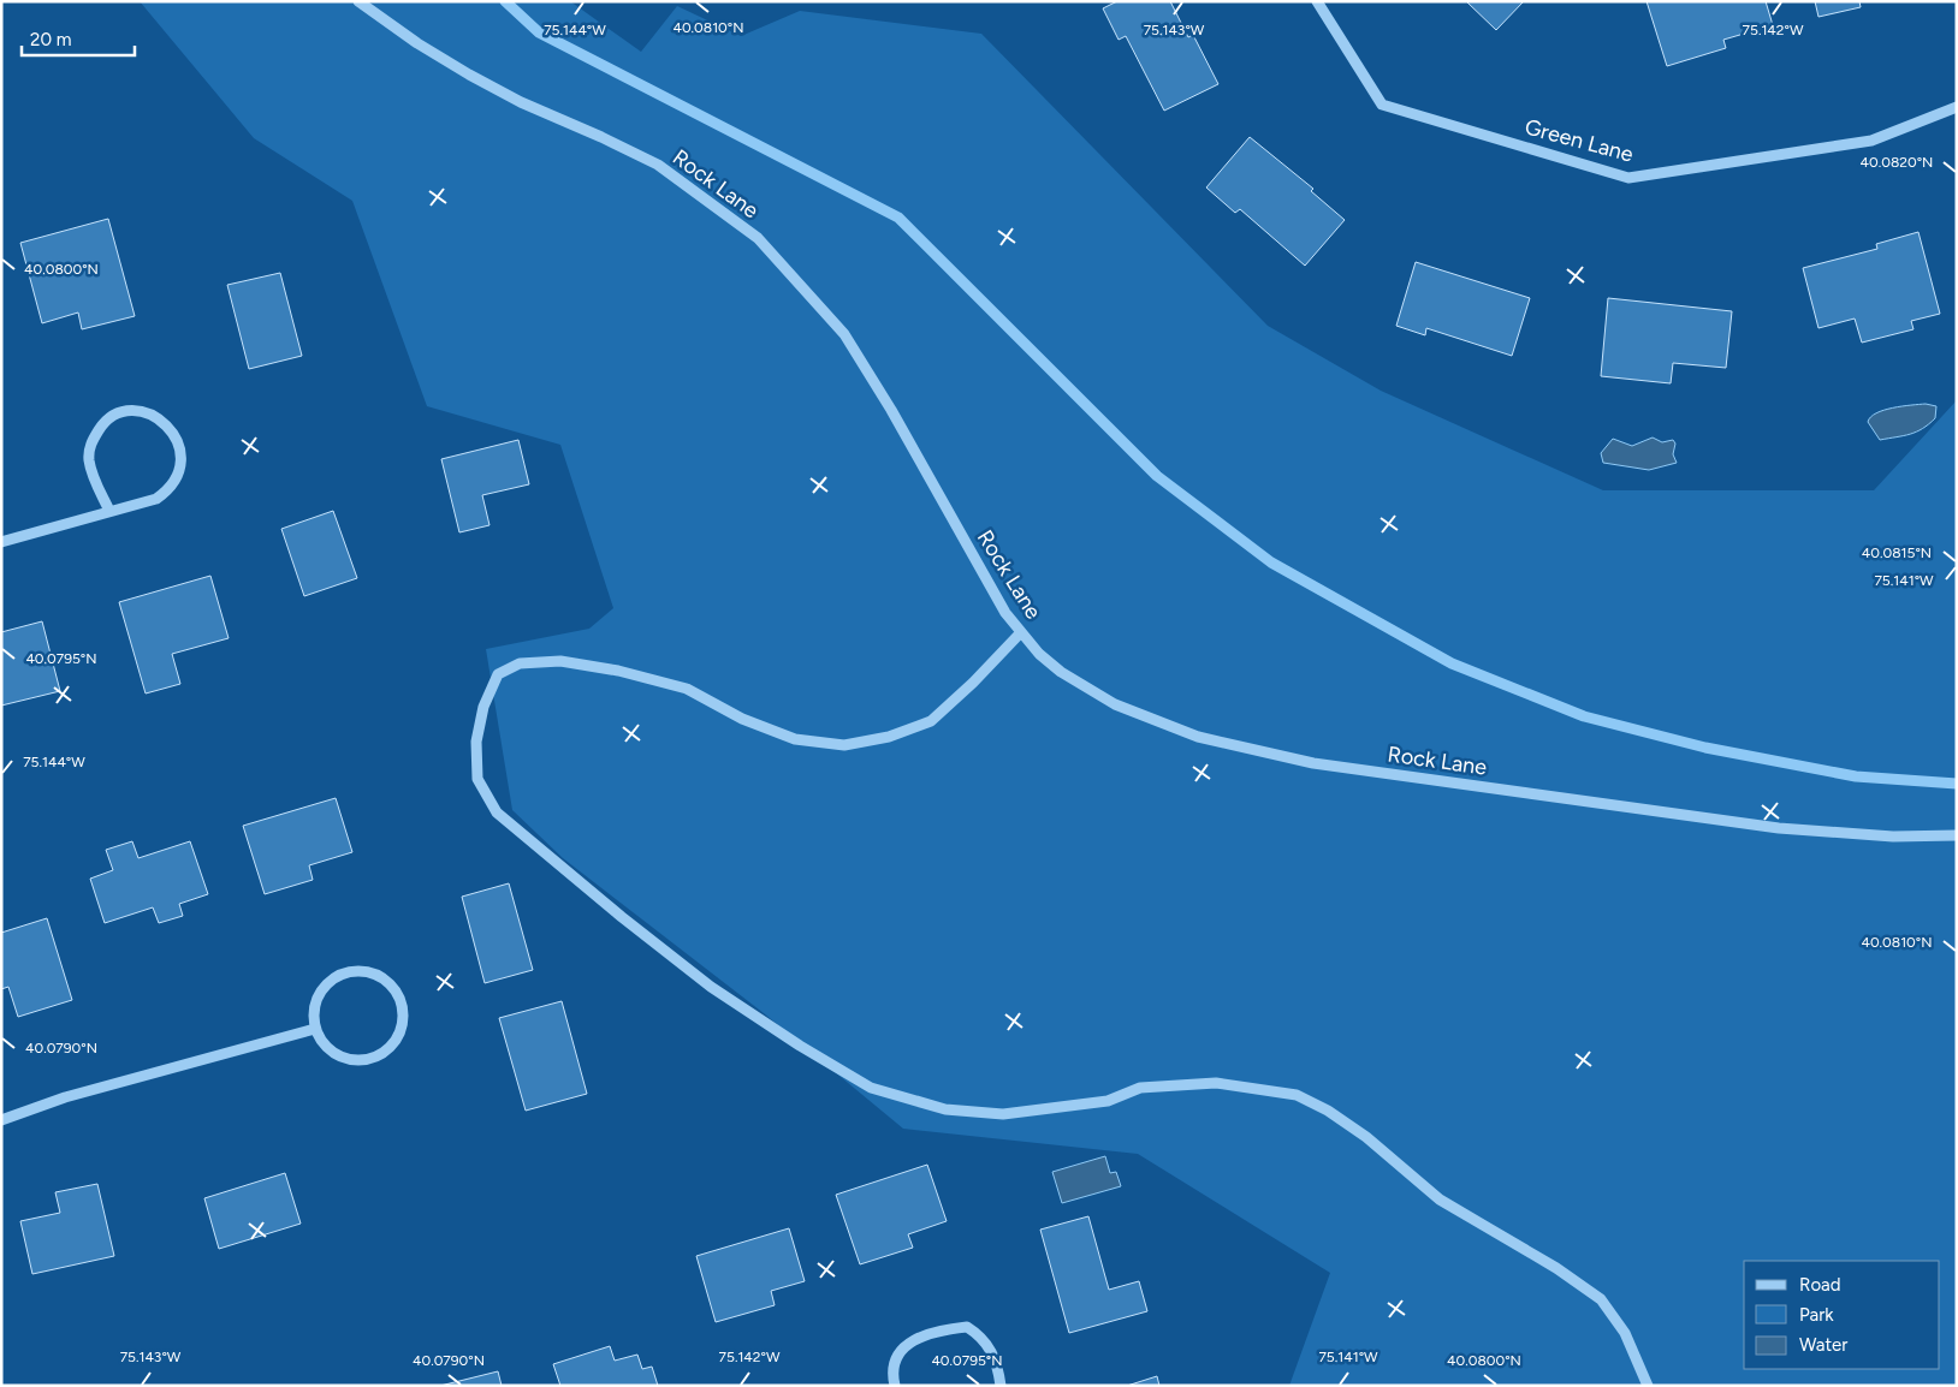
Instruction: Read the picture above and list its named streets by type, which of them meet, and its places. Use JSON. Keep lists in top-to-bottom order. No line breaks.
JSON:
{"streets":{"street":["Green Lane","Rock Lane"]},"legend":["Road","Park","Water"],"scale_bar":"20 m","coordinates":["40.0810°N","75.144°W","75.143°W","75.142°W","40.0820°N","40.0800°N","40.0815°N","75.141°W","40.0795°N","40.0790°N"]}
